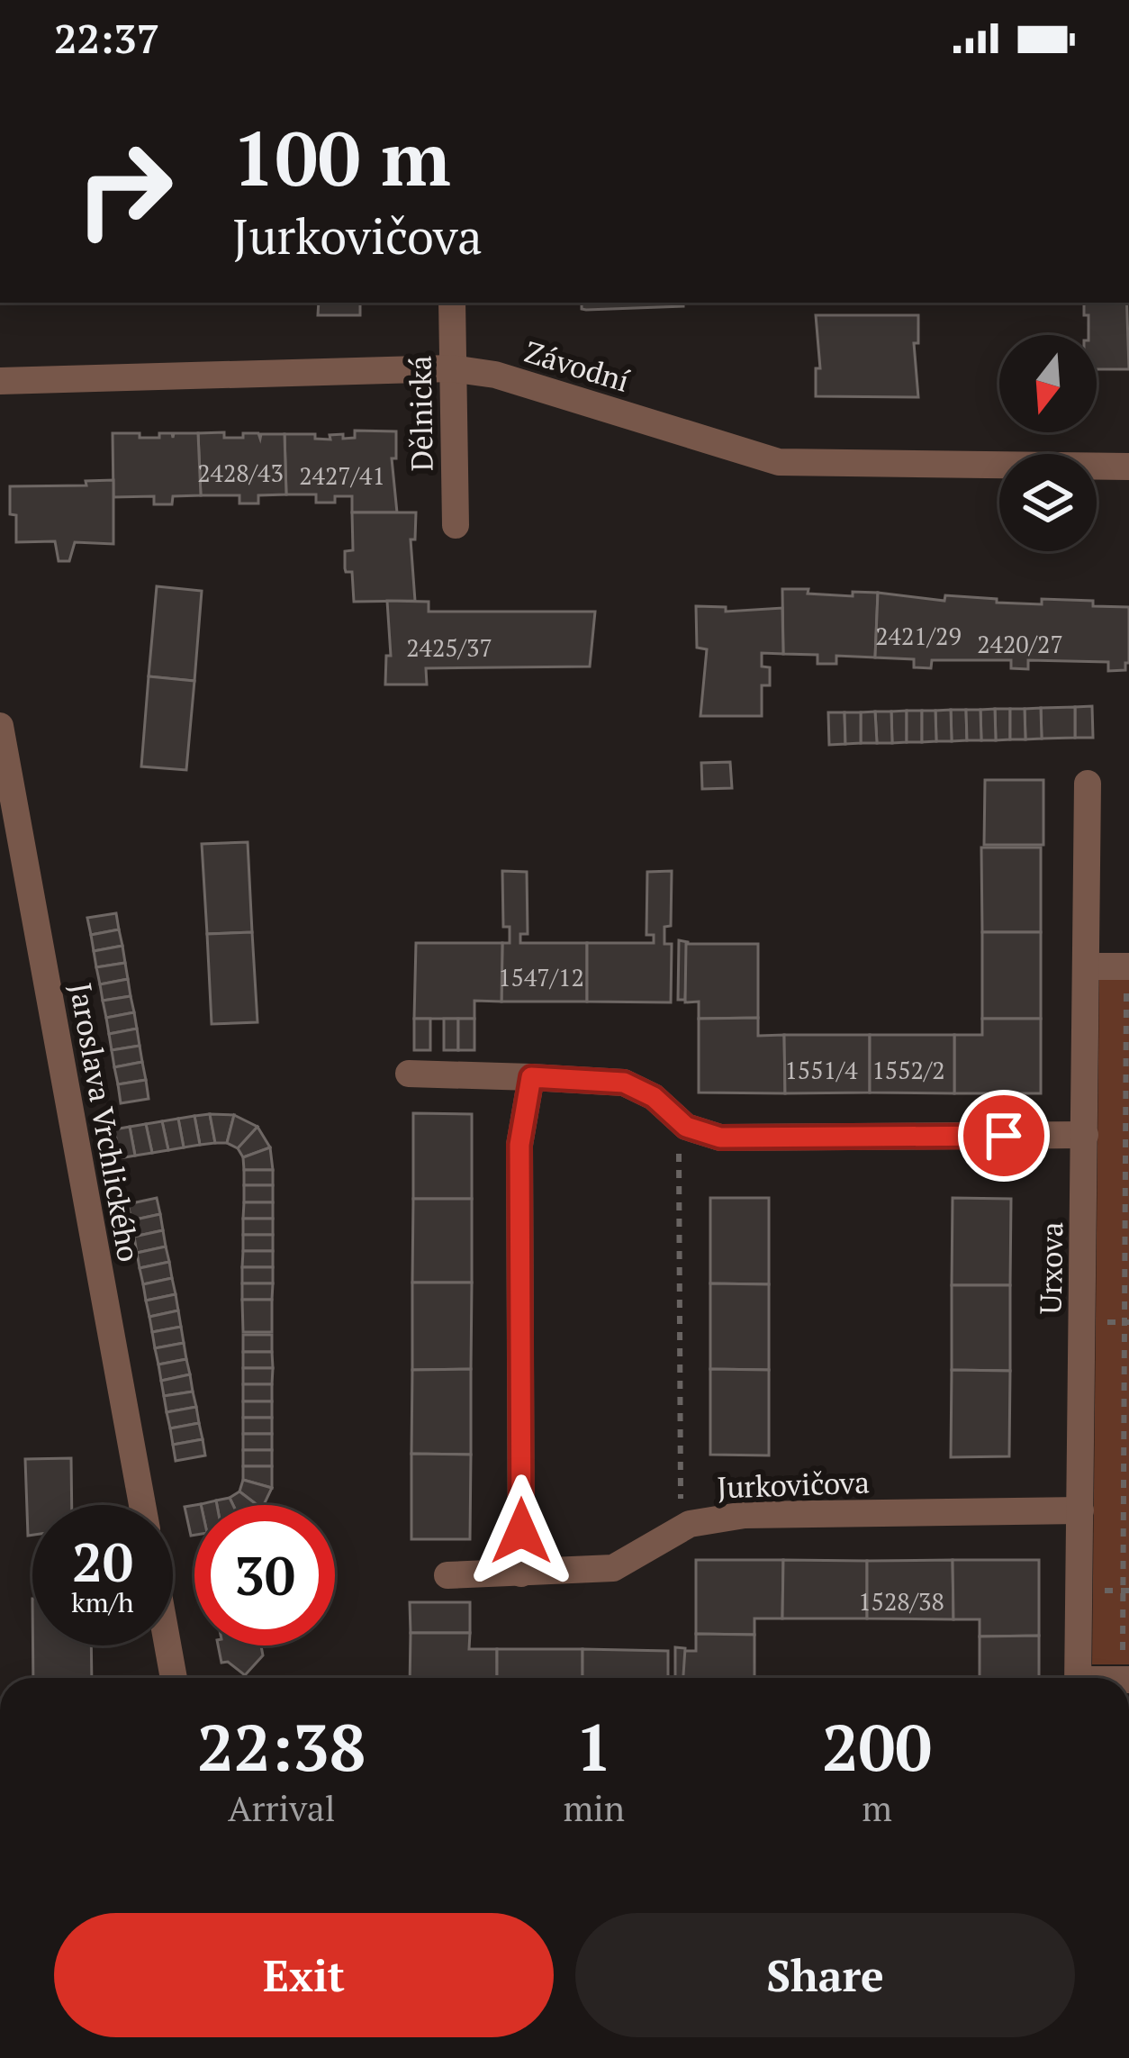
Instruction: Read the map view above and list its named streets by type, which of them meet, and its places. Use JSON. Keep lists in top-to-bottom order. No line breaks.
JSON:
{"streets":{"street":["Závodní","Dělnická","Jaroslava Vrchlického","Urxova","Jurkovičova"]},"crossings":[["Závodní","Dělnická"],["Urxova","Jurkovičova"]],"house_numbers":["2428/43","2427/41","2421/29","2420/27","2425/37","1547/12","1551/4","1552/2","1528/38"],"north":"bottom","page":{"status":"22:37","turn":["100 m","Jurkovičova"],"speed":"20 km/h","limit":"30","eta":["22:38","Arrival","1","min","200","m"],"buttons":["Exit","Share"]}}
